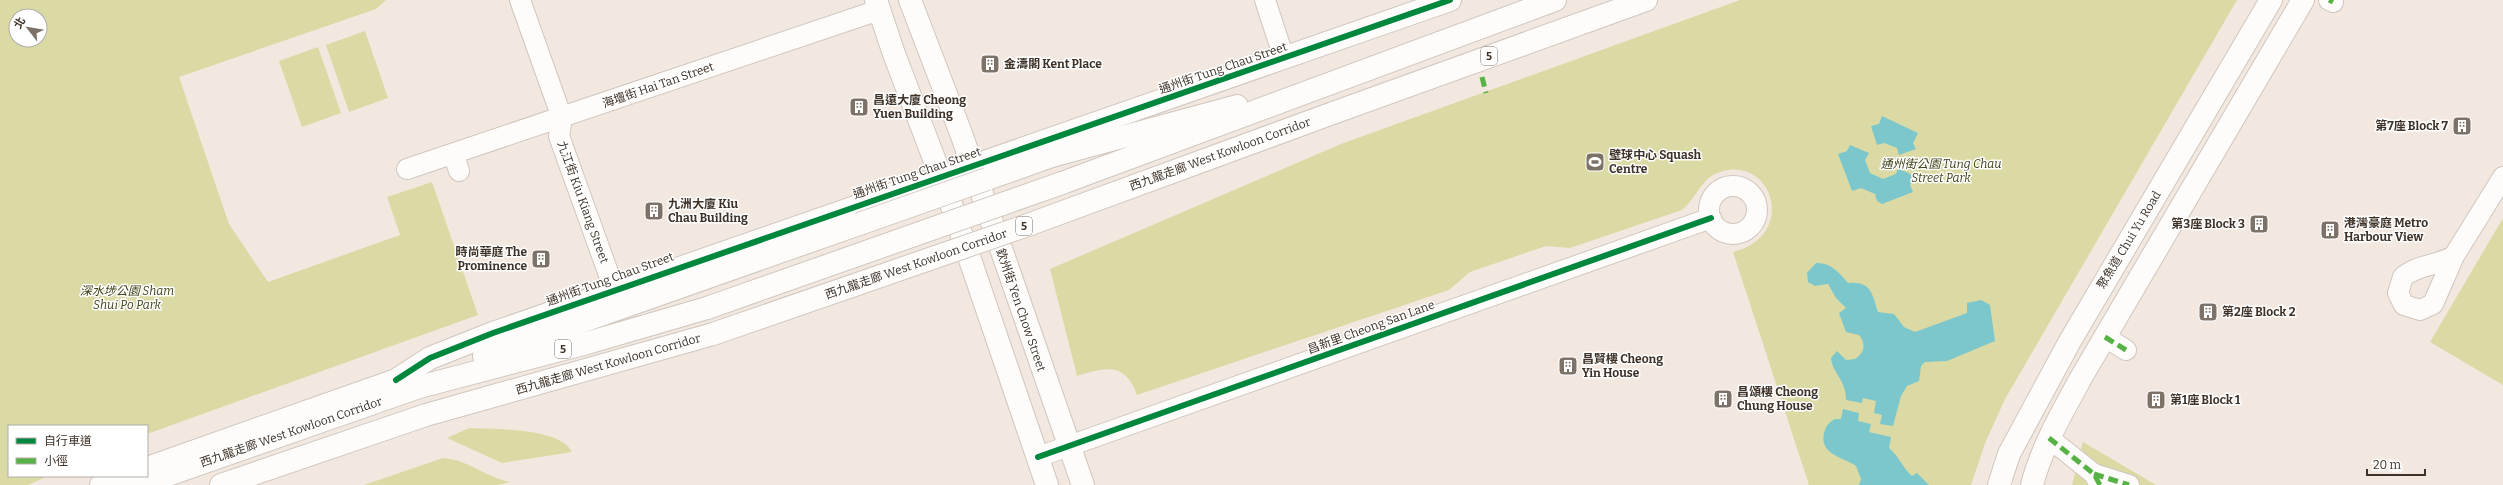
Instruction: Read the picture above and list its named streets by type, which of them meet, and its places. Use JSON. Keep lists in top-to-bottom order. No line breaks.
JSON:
{"streets":{"main road":["5","通州街 Tung Chau Street","海壇街 Hai Tan Street","西九龍走廊 West Kowloon Corridor","聚魚道 Chui Yu Road","欽州街 Yen Chow Street"],"street":["九江街 Kiu Kiang Street","昌新里 Cheong San Lane"]},"crossings":[["通州街 Tung Chau Street","九江街 Kiu Kiang Street"],["通州街 Tung Chau Street","欽州街 Yen Chow Street"],["海壇街 Hai Tan Street","九江街 Kiu Kiang Street"],["海壇街 Hai Tan Street","欽州街 Yen Chow Street"],["欽州街 Yen Chow Street","昌新里 Cheong San Lane"]],"parks":["通州街公園 Tung Chau Street Park","深水埗公園 Sham Shui Po Park"],"places":{"building":["金濤閣 Kent Place","昌遠大廈 Cheong Yuen Building","第7座 Block 7","九洲大廈 Kiu Chau Building","第3座 Block 3","港灣豪庭 Metro Harbour View","時尚華庭 The Prominence","第2座 Block 2","昌賢樓 Cheong Yin House","昌頌樓 Cheong Chung House","第1座 Block 1"],"sports":["壁球中心 Squash Centre"]},"legend":["自行車道","小徑"],"scale_bar":"20 m","north":"top left"}
